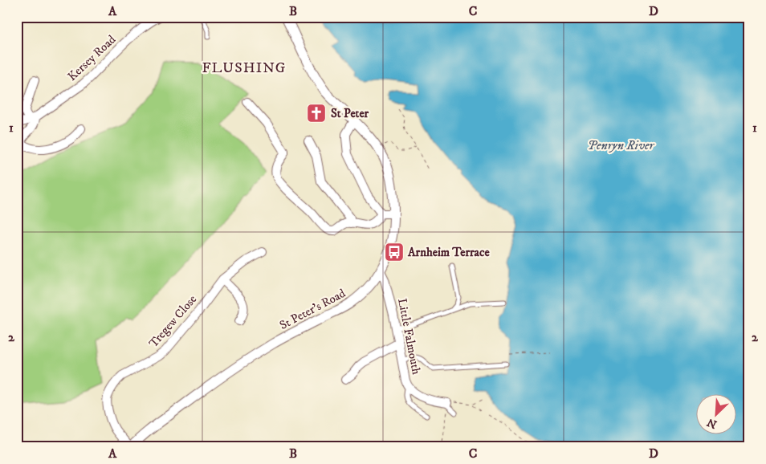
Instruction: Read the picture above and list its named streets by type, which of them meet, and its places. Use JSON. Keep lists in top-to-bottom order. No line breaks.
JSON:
{"streets":{"street":["Kersey Road","St Peter's Road","Tregew Close","Little Falmouth"]},"crossings":[["St Peter's Road","Tregew Close"],["St Peter's Road","Little Falmouth"]],"districts":["FLUSHING"],"water":["Penryn River"],"places":{"church":["St Peter"],"bus stop":["Arnheim Terrace"]},"north":"bottom left","grid":{"columns":["A","B","C","D"],"rows":["1","2"]}}
